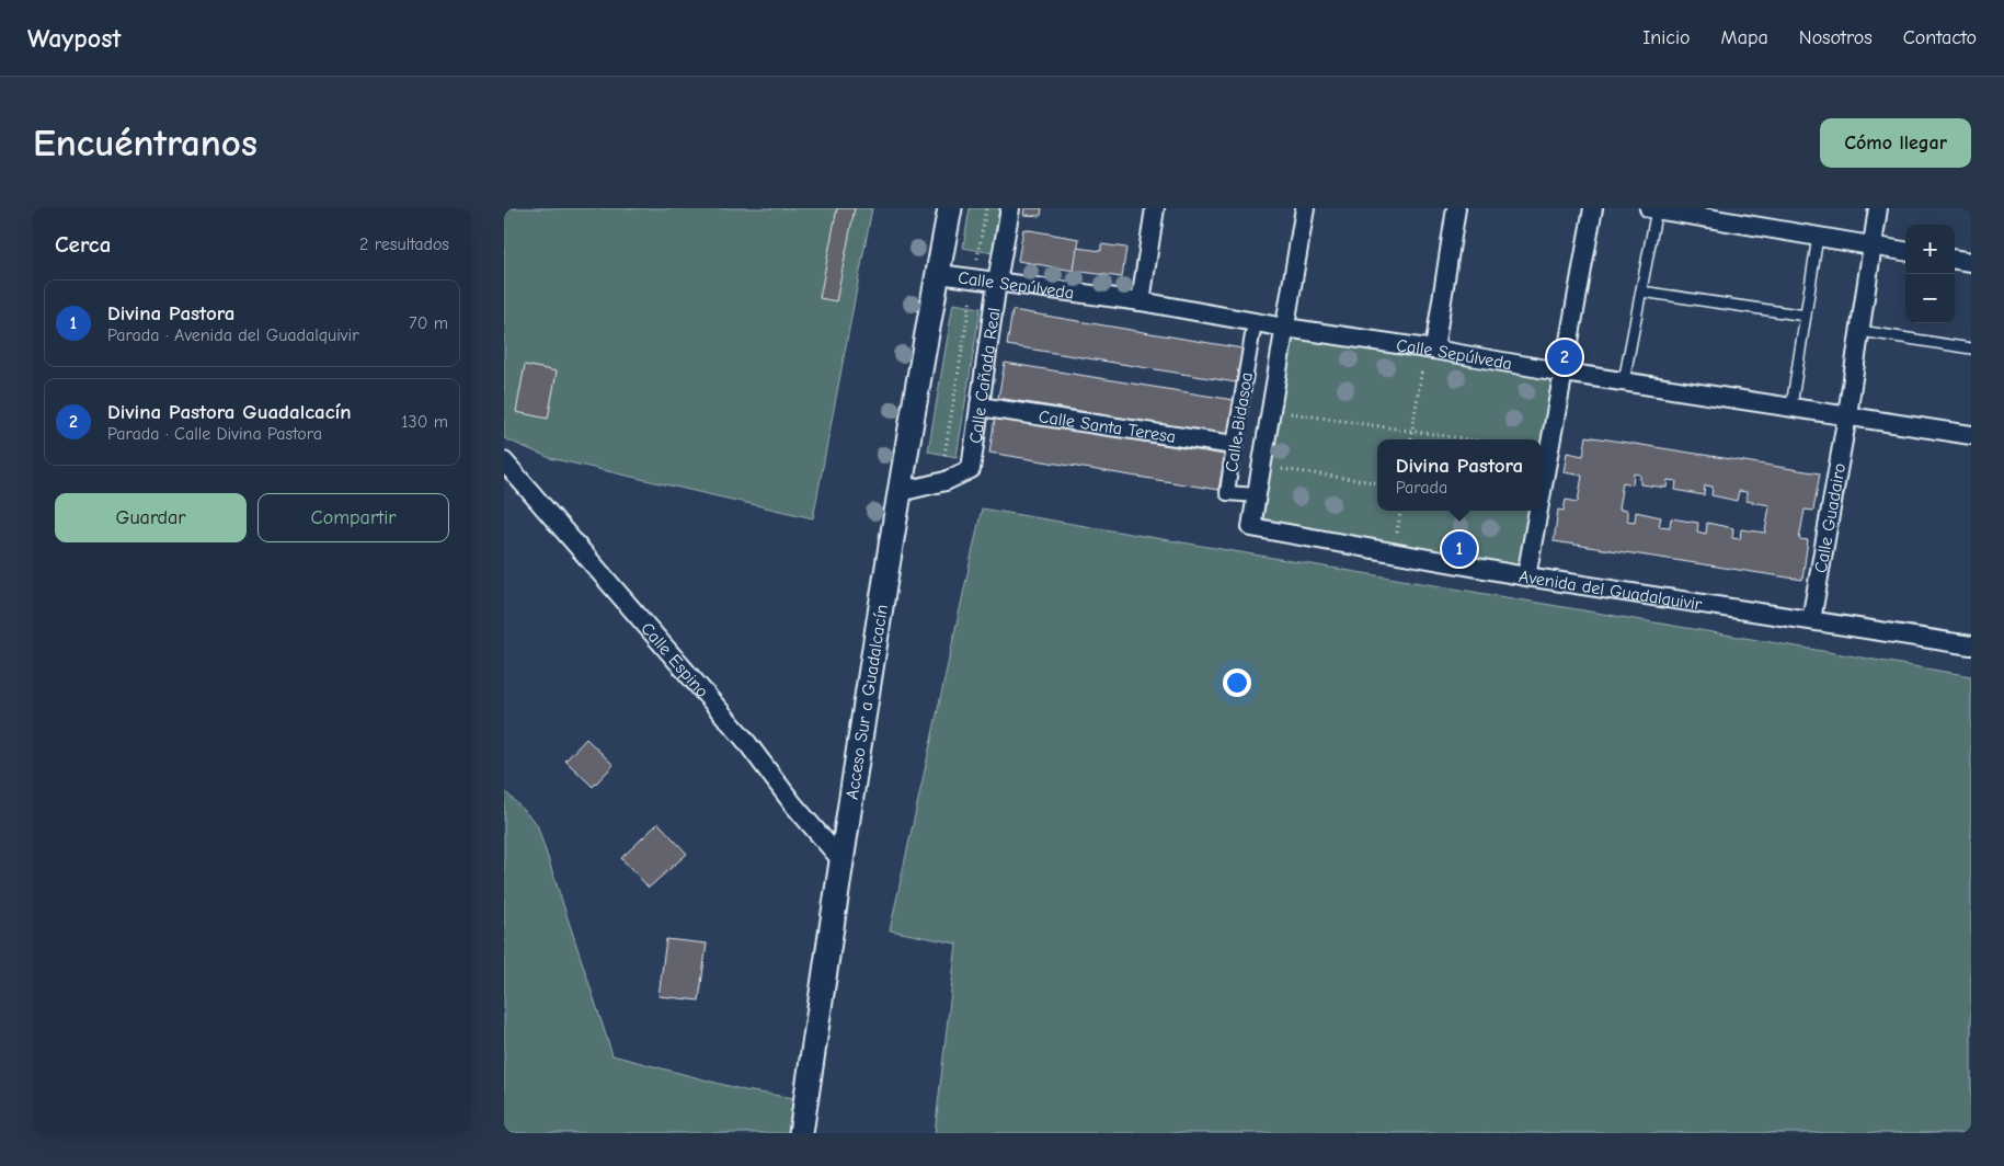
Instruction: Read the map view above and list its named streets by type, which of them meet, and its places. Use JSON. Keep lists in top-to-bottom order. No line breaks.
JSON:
{"streets":{"street":["Calle Sepúlveda","Calle Cañada Real","Calle Bidasoa","Calle Santa Teresa","Calle Guadairo","Avenida del Guadalquivir","Calle Espino","Acceso Sur a Guadalcacín"]},"crossings":[["Calle Sepúlveda","Calle Cañada Real"],["Calle Sepúlveda","Calle Bidasoa"],["Calle Sepúlveda","Calle Guadairo"],["Calle Sepúlveda","Acceso Sur a Guadalcacín"],["Calle Cañada Real","Calle Santa Teresa"],["Calle Cañada Real","Acceso Sur a Guadalcacín"],["Calle Bidasoa","Calle Santa Teresa"],["Calle Bidasoa","Avenida del Guadalquivir"],["Calle Guadairo","Avenida del Guadalquivir"],["Calle Espino","Acceso Sur a Guadalcacín"]],"page":{"header":"Waypost","nav":["Inicio","Mapa","Nosotros","Contacto"],"buttons":["Cómo llegar",["Guardar","Compartir"]],"title":"Encuéntranos","heading":["Cerca","2 resultados"],"map_buttons":["+","−"],"list":[{"mark":"1","name":"Divina Pastora","note":"Parada · Avenida del Guadalquivir","value":"70 m"},{"mark":"2","name":"Divina Pastora Guadalcacín","note":"Parada · Calle Divina Pastora","value":"130 m"}],"pins":["2","1"],"popup":["Divina Pastora","Parada"]}}
